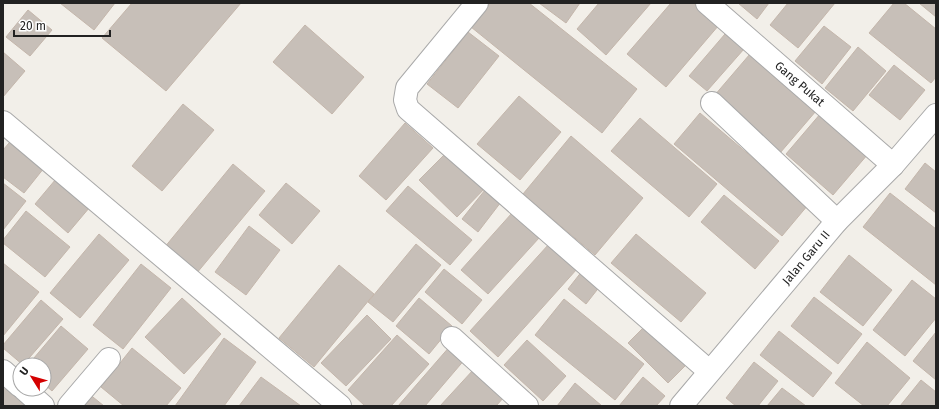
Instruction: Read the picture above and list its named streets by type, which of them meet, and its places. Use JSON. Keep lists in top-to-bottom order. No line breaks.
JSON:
{"streets":{"street":["Gang Pukat","Jalan Garu II"]},"crossings":[["Gang Pukat","Jalan Garu II"]],"scale_bar":"20 m","north":"top left"}
